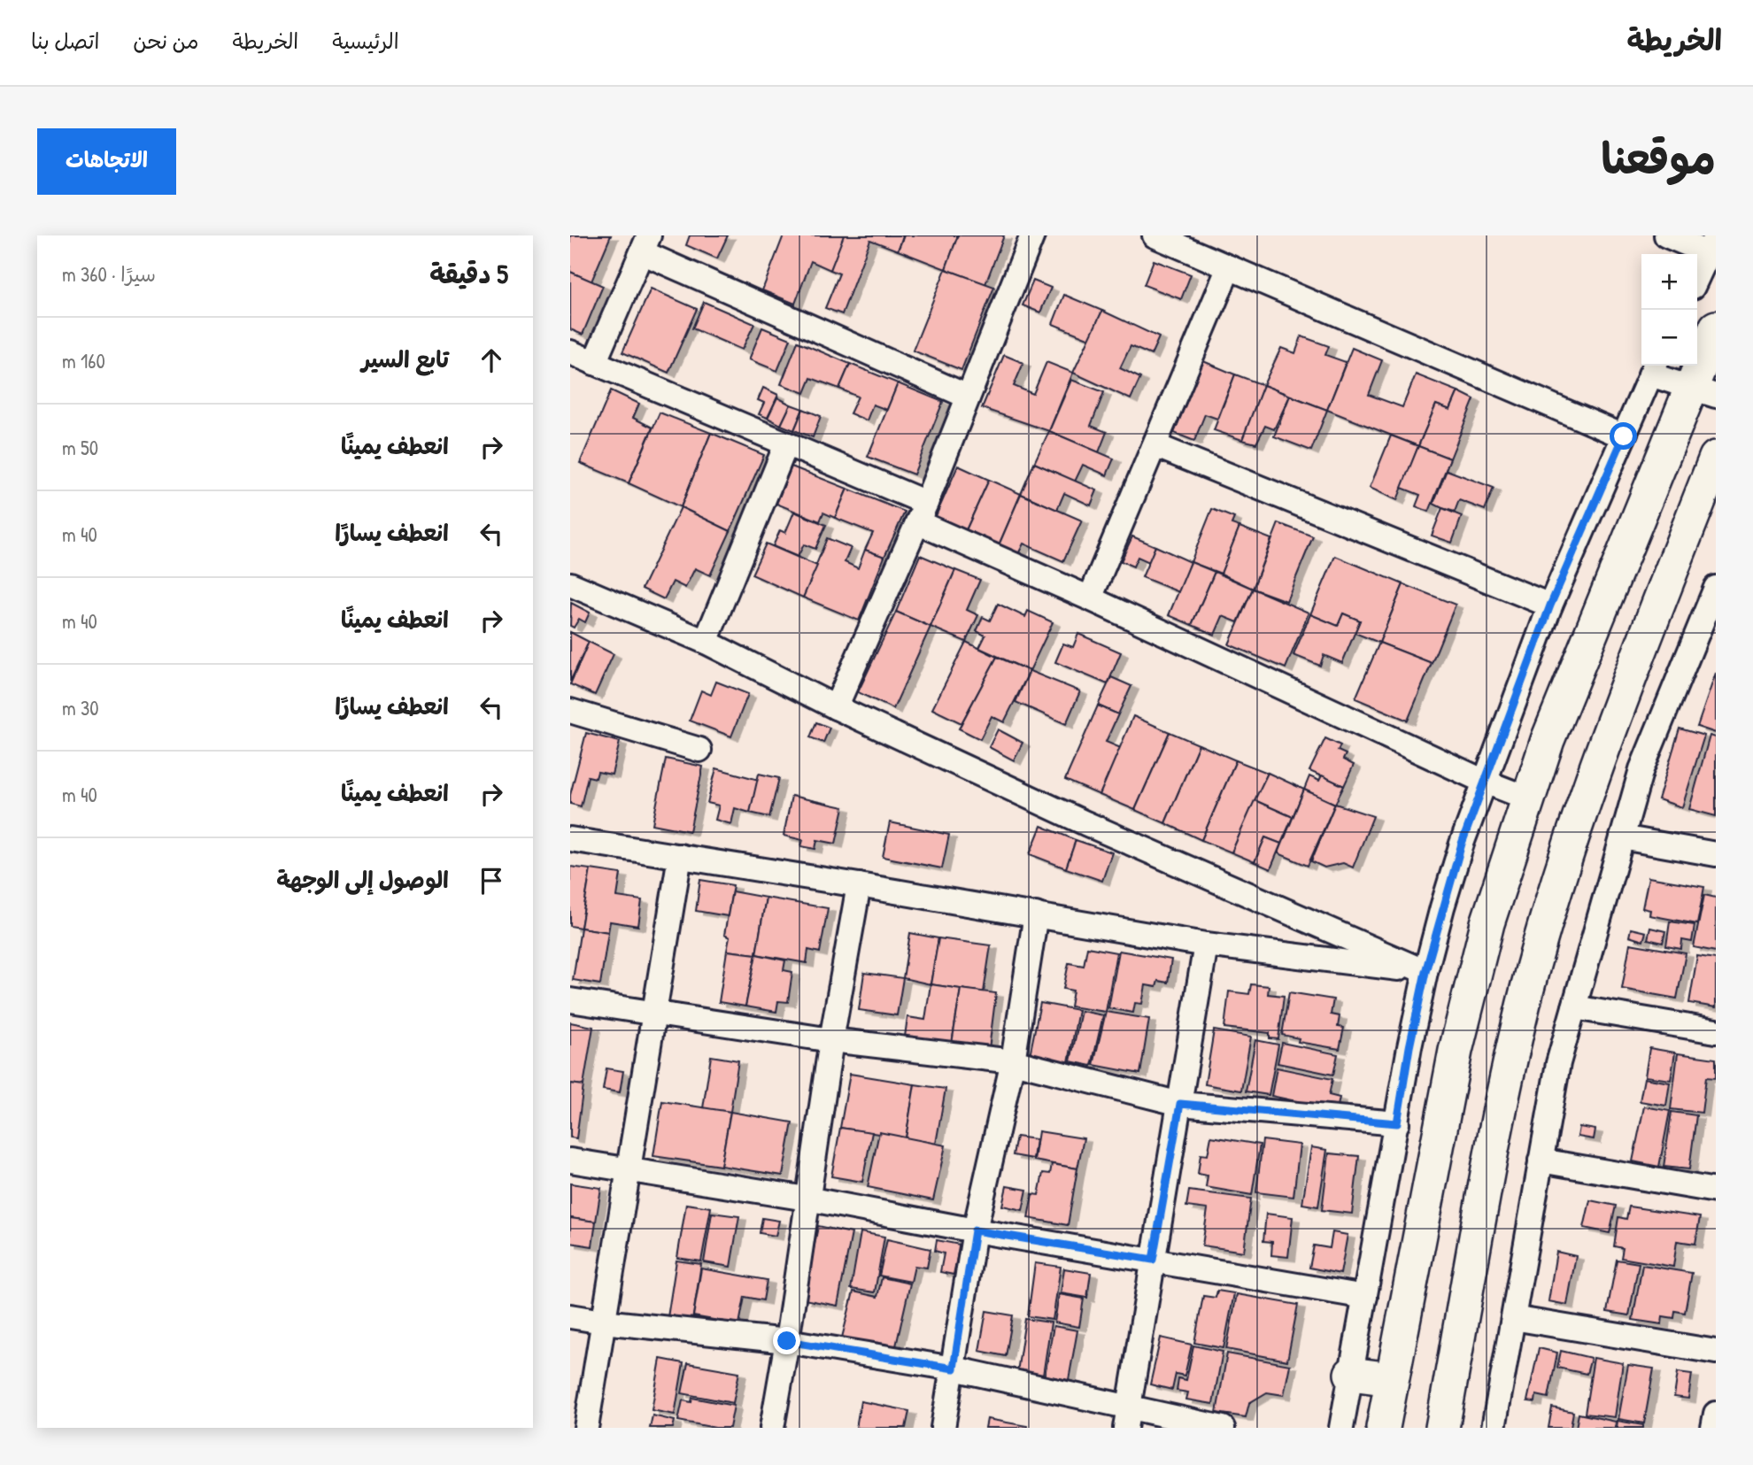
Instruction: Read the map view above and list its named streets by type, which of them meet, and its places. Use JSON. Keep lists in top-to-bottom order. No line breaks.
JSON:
{"page":{"header":"الخريطة","nav":["الرئيسية","الخريطة","من نحن","اتصل بنا"],"title":"موقعنا","buttons":"الاتجاهات","heading":["5 دقيقة","سيرًا · 360 m"],"map_buttons":["+","−"],"list":[["تابع السير","160 m"],["انعطف يمينًا","50 m"],["انعطف يسارًا","40 m"],["انعطف يمينًا","40 m"],["انعطف يسارًا","30 m"],["انعطف يمينًا","40 m"],"الوصول إلى الوجهة"]}}
